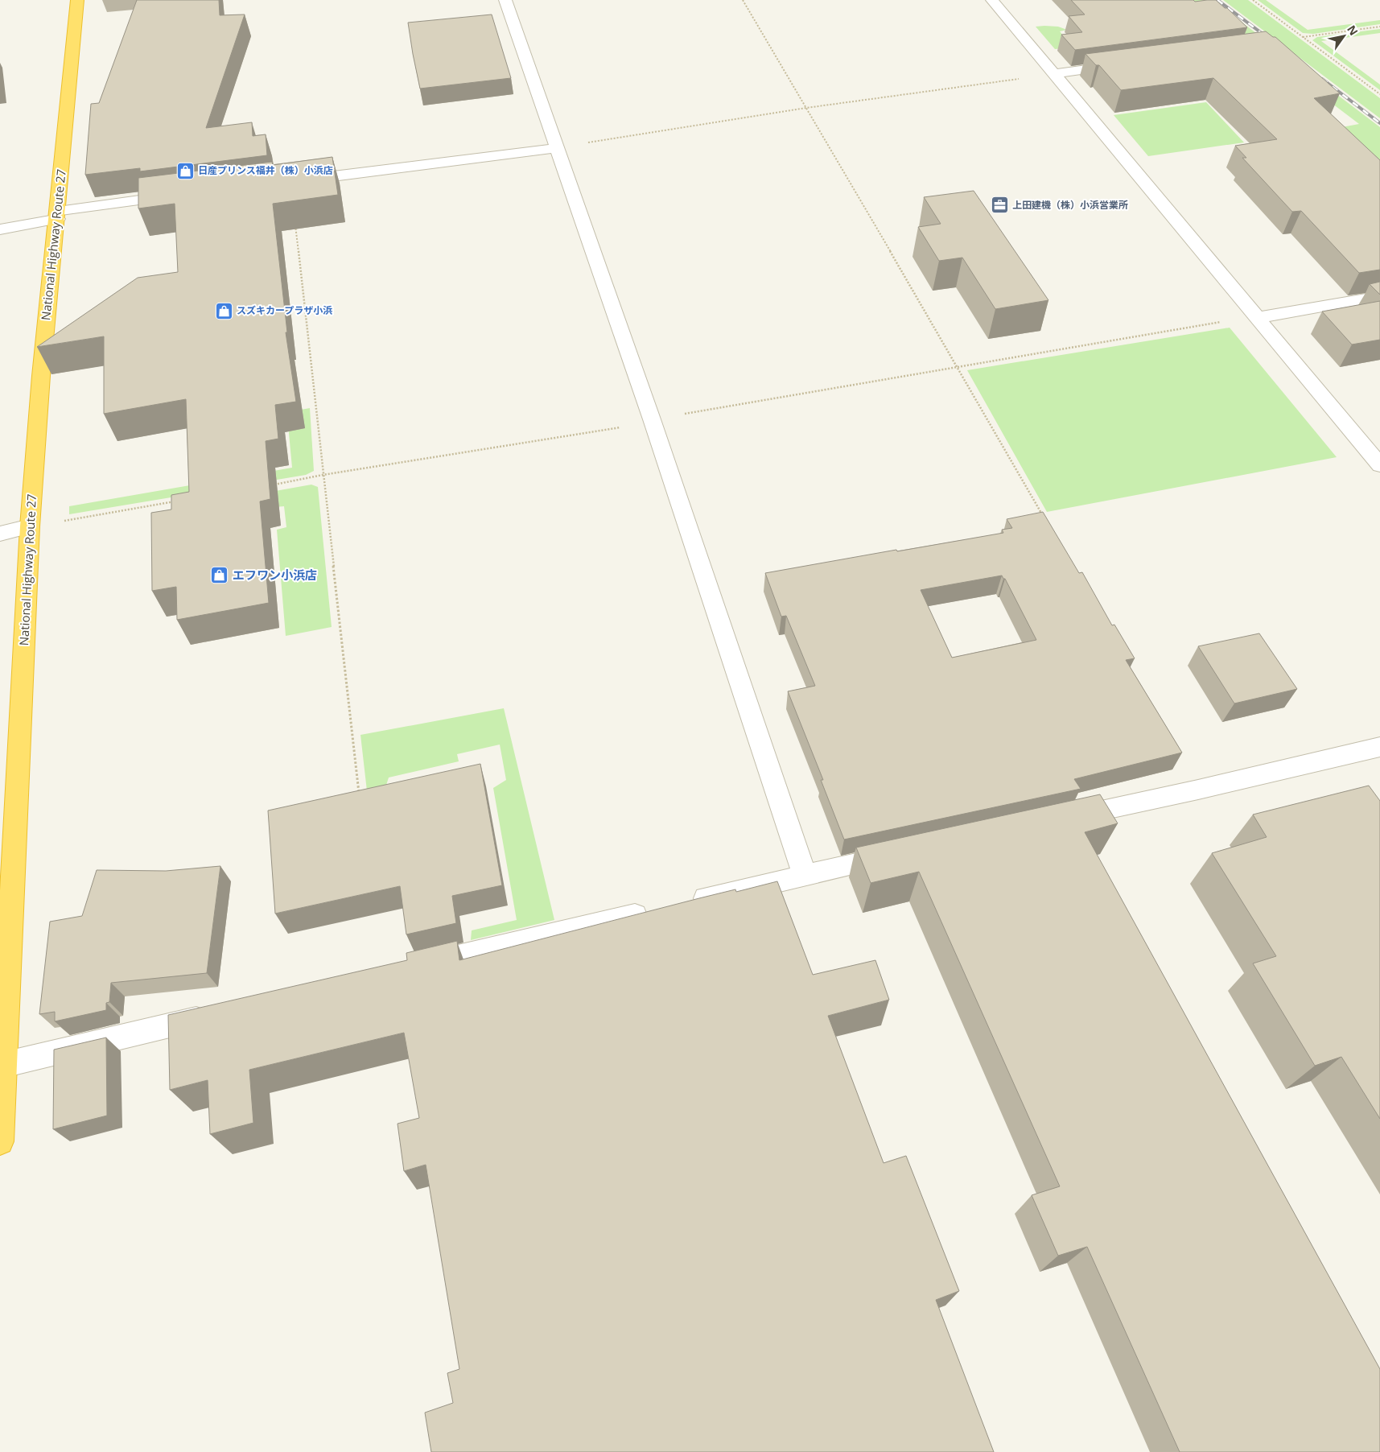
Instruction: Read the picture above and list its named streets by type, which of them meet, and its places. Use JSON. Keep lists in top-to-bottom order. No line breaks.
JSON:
{"streets":{"highway":["National Highway Route 27"]},"places":{"shop":["日産プリンス福井（株）小浜店","スズキカープラザ小浜","エフワン小浜店"],"office":["上田建機（株）小浜営業所"]},"north":"top right"}
